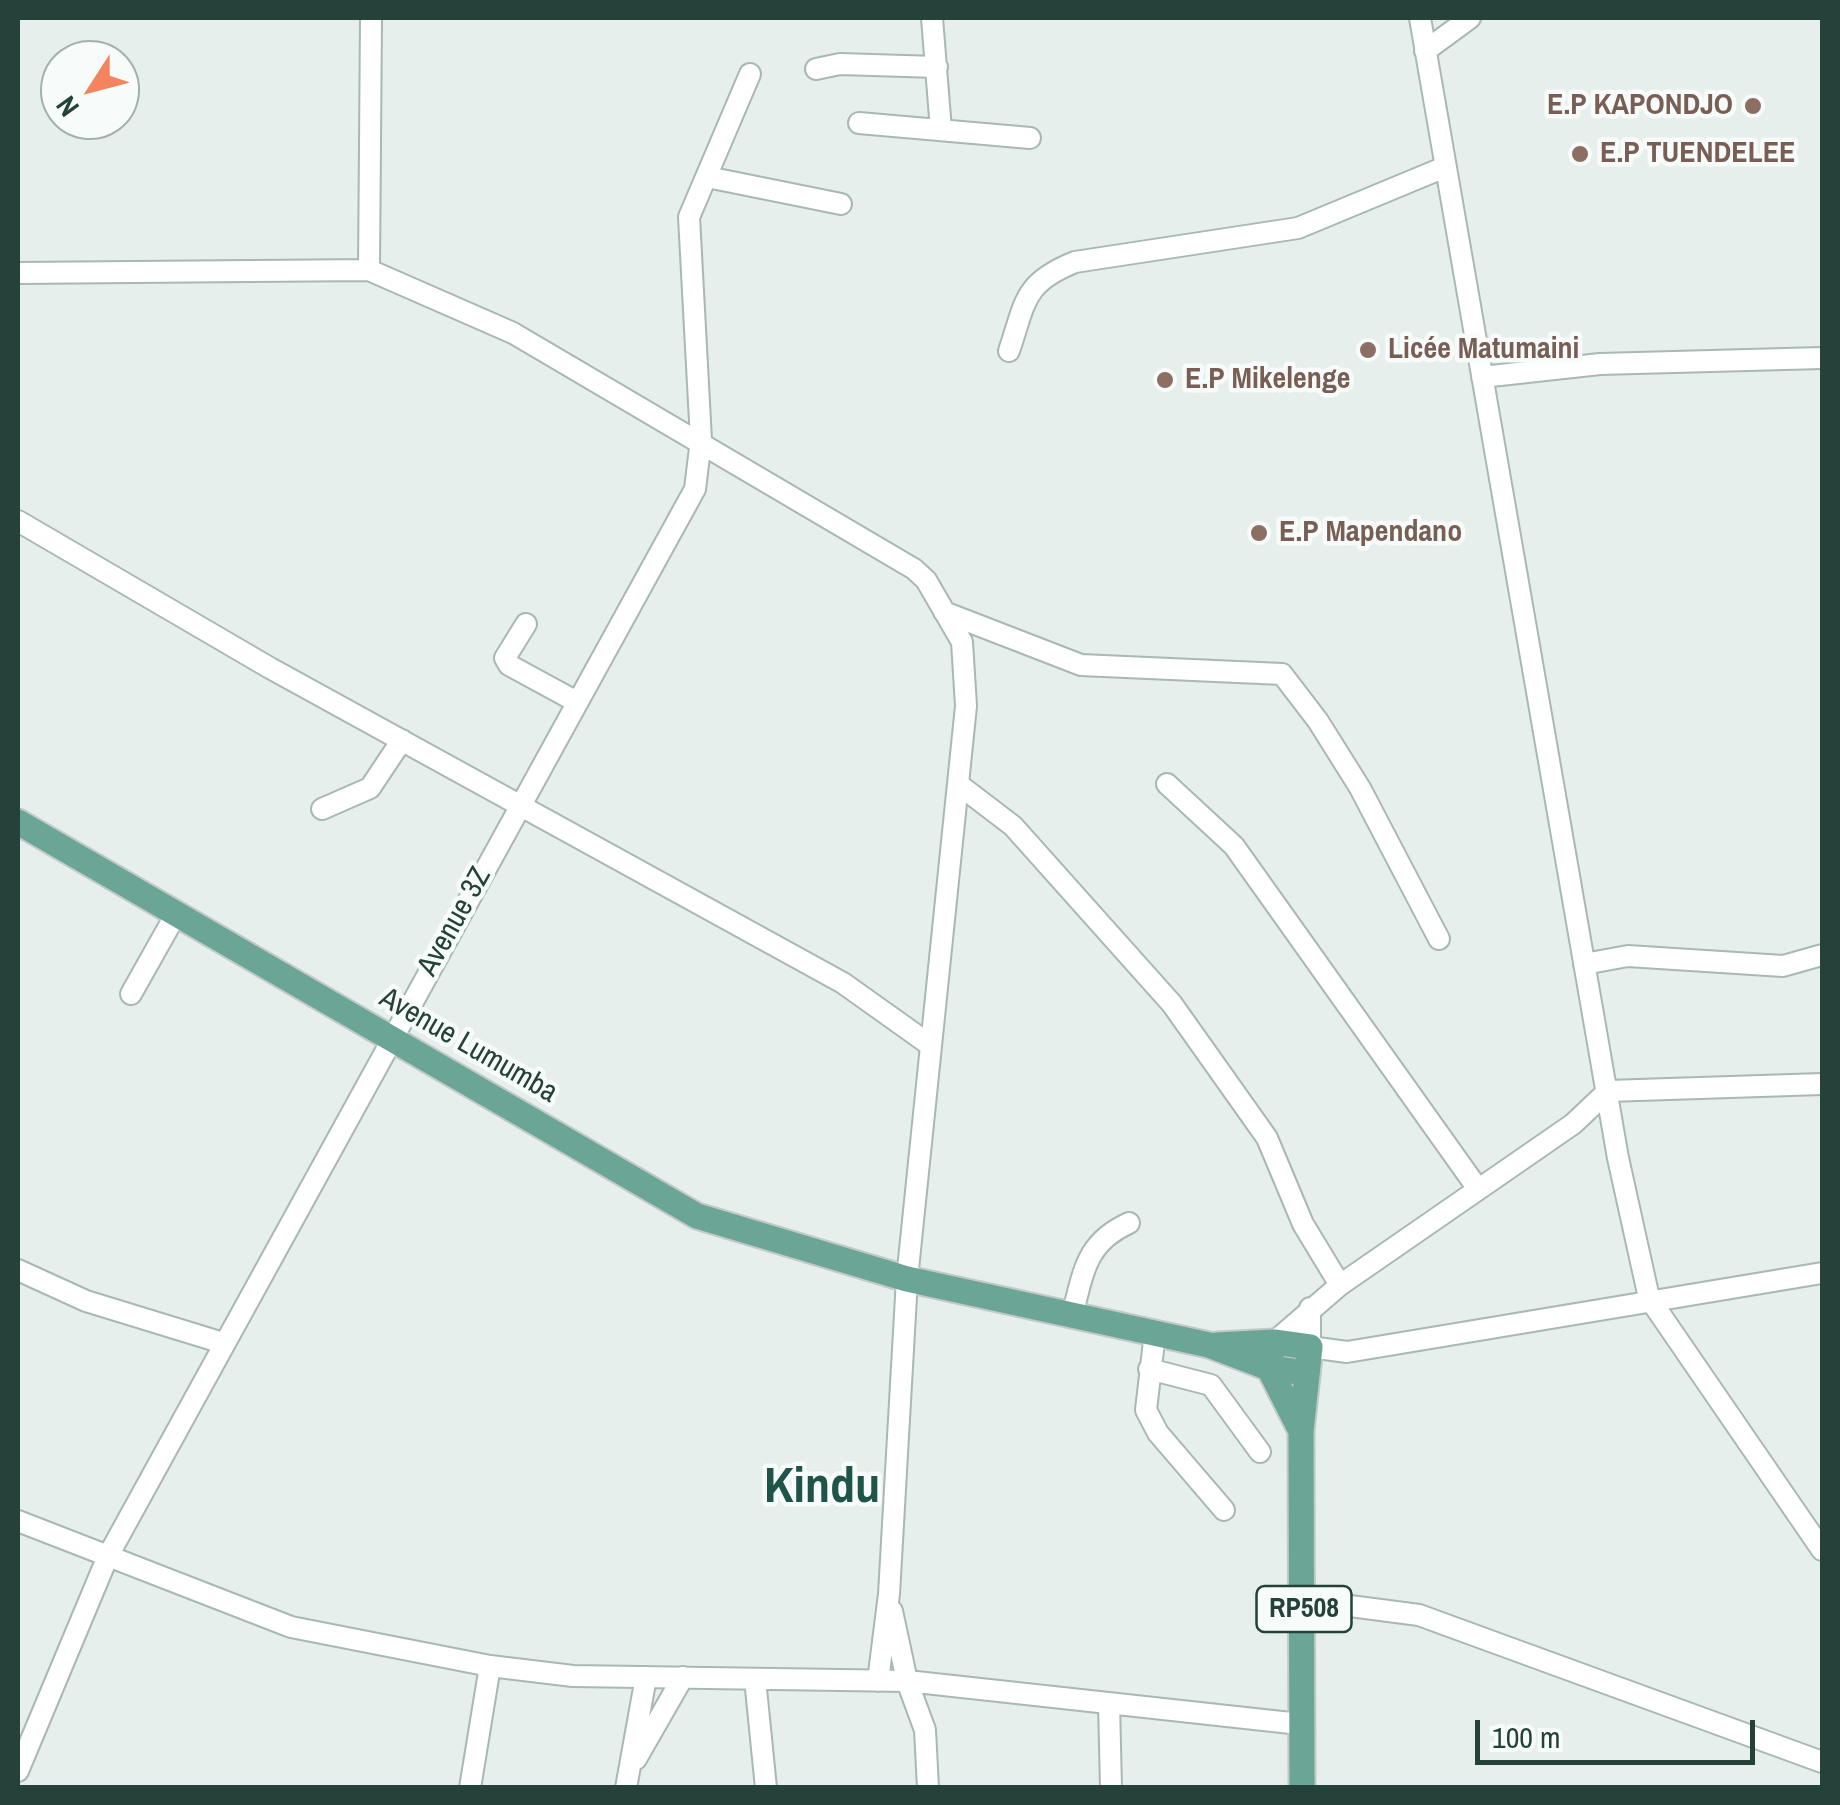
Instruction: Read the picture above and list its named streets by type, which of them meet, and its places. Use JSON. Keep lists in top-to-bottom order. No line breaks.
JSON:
{"streets":{"main road":["Avenue Lumumba","RP508"],"street":["Avenue 3Z"]},"crossings":[["Avenue 3Z","Avenue Lumumba"]],"districts":["Kindu"],"places":["E.P KAPONDJO","E.P TUENDELEE","Licée Matumaini","E.P Mikelenge","E.P Mapendano"],"scale_bar":"100 m","north":"bottom left"}
